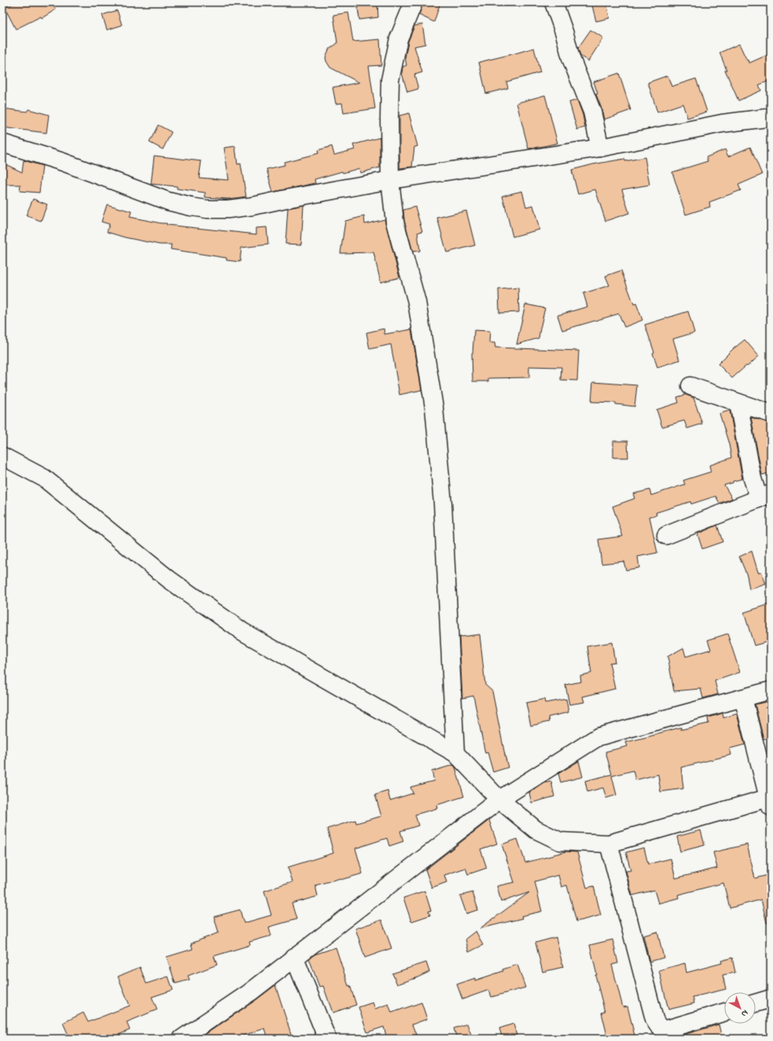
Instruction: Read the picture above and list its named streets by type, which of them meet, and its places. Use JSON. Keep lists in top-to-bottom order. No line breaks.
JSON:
{"north":"bottom right"}
